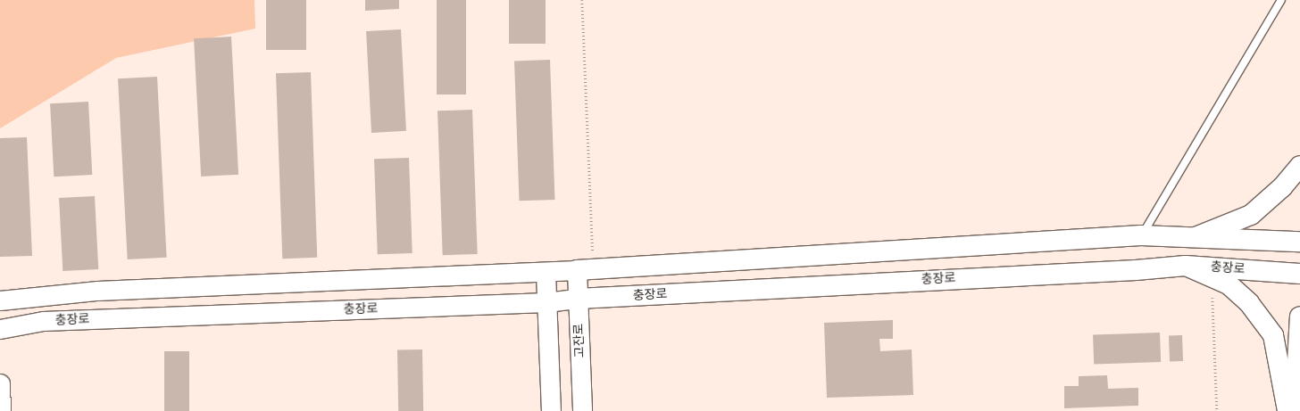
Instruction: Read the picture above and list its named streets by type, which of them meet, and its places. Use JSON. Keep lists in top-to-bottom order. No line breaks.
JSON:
{"streets":{"main road":["충장로"],"street":["고잔로"]},"crossings":[["충장로","고잔로"]]}
